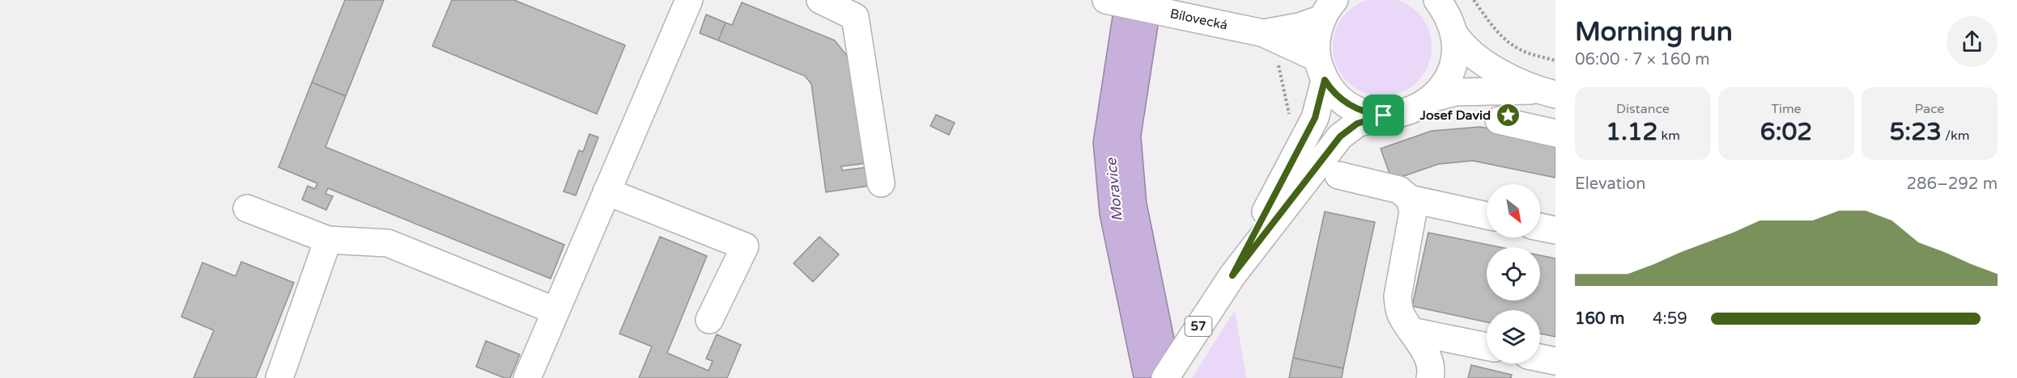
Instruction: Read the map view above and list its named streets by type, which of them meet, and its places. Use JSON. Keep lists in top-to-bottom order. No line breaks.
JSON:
{"streets":{"main road":["Bílovecká","57"]},"water":["Moravice"],"places":{"place":["Josef David"]},"north":"bottom right","page":{"heading":["Morning run","06:00 · 7 × 160 m"],"stats":[["Distance","1.12 km"],["Time","6:02"],["Pace","5:23 /km"]],"chart":["Elevation","286–292 m"],"list":[{"name":"160 m","note":"4:59"}]}}
